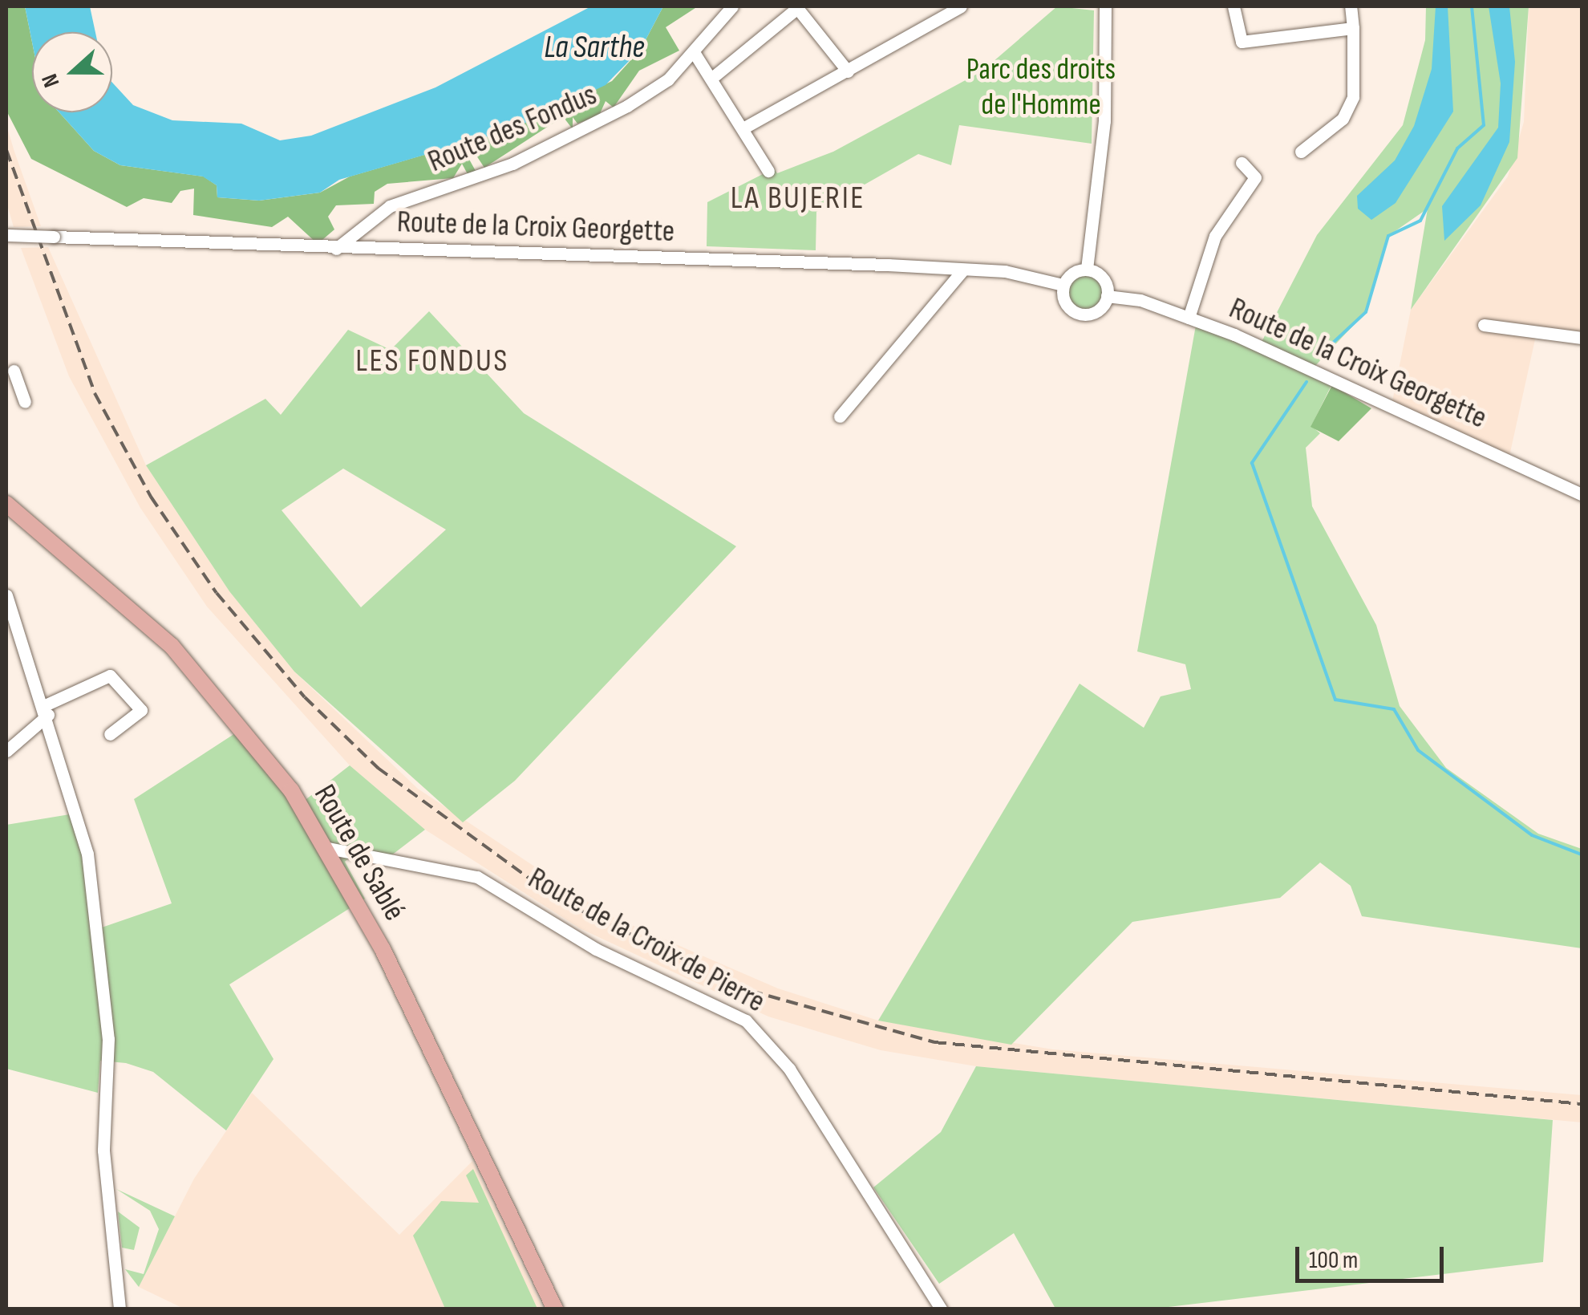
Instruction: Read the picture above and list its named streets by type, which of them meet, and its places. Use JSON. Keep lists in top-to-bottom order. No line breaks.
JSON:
{"streets":{"main road":["Route de Sablé"],"street":["Route des Fondus","Route de la Croix Georgette","Route de la Croix de Pierre"]},"crossings":[["Route des Fondus","Route de la Croix Georgette"],["Route de Sablé","Route de la Croix de Pierre"]],"districts":["LA BUJERIE","LES FONDUS"],"water":["La Sarthe"],"parks":["Parc des droits de l'Homme"],"scale_bar":"100 m","north":"left"}
